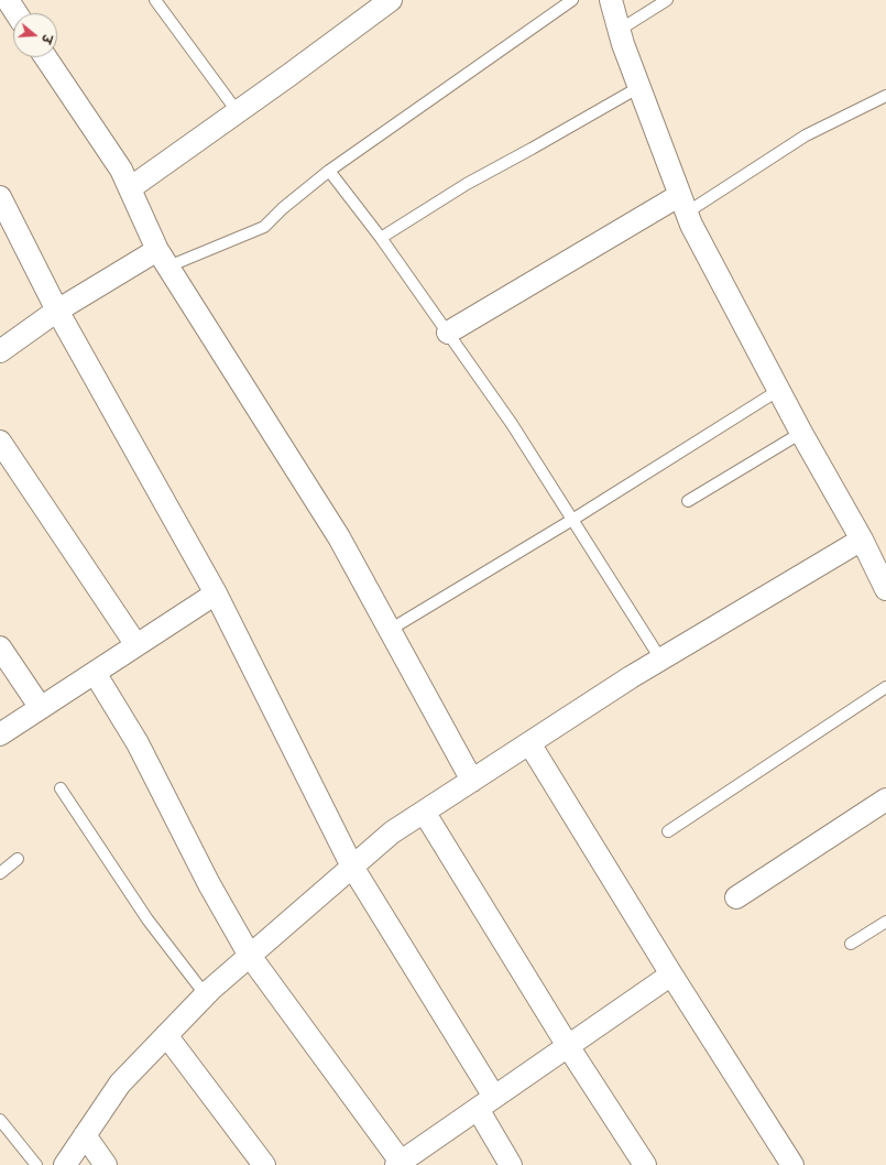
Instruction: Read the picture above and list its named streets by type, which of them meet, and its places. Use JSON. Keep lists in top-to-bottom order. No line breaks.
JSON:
{"north":"right"}
